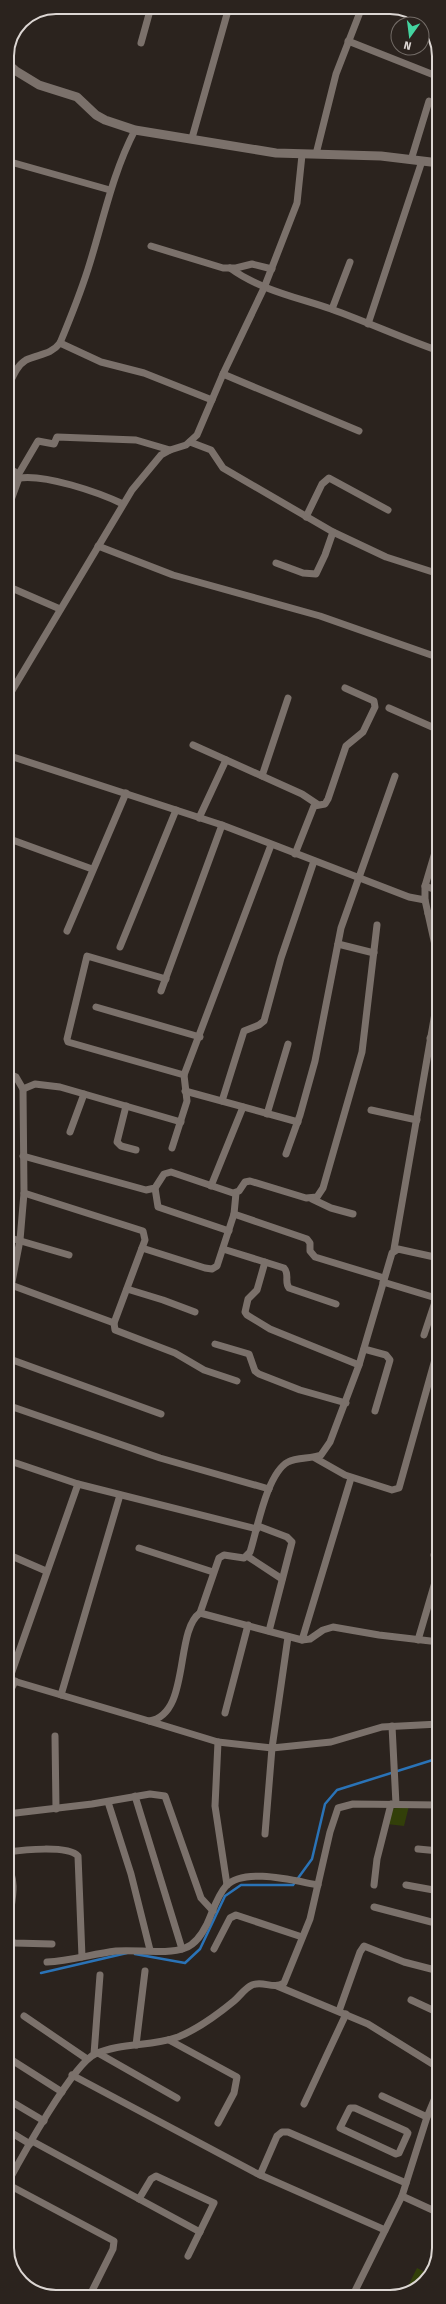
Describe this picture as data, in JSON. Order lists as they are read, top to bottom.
{
  "north": "bottom"
}
